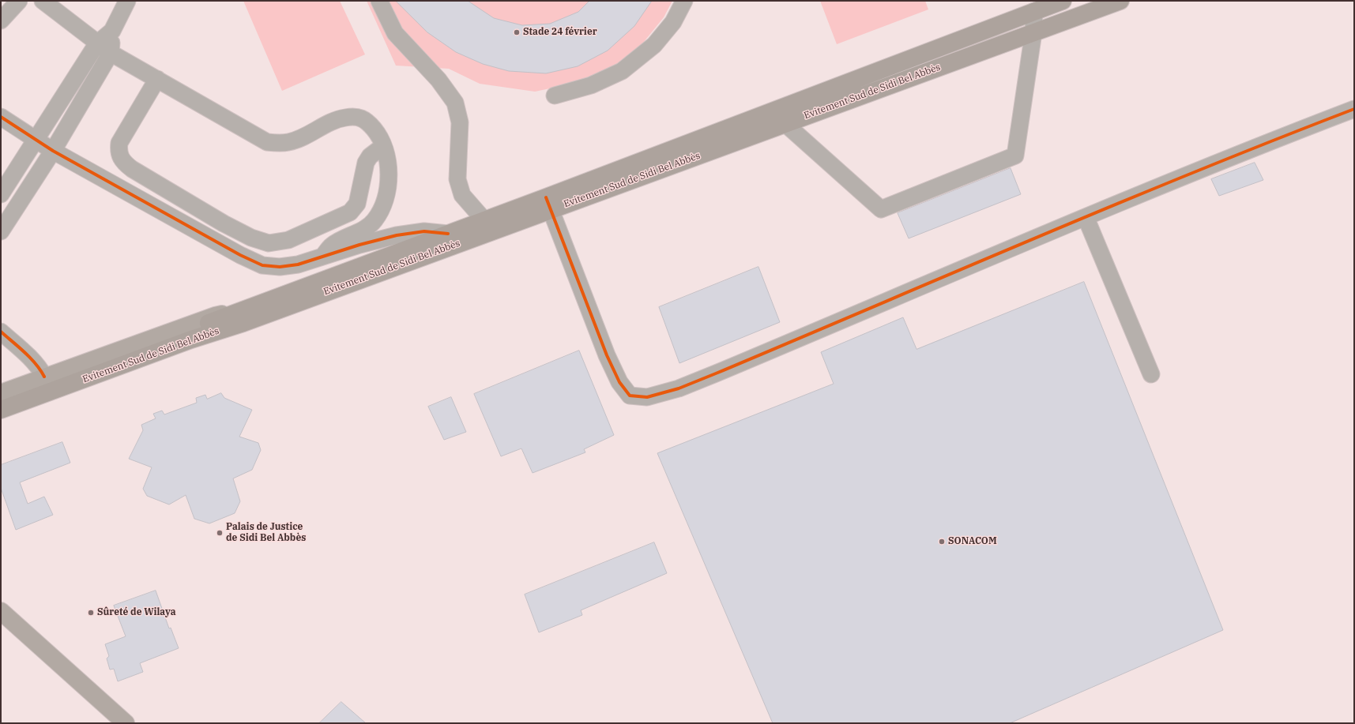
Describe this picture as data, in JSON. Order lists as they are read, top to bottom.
{
  "streets": {
    "highway": ["Evitement Sud de Sidi Bel Abbès"]
  },
  "places": [
    "Stade 24 février",
    "Palais de Justice de Sidi Bel Abbès",
    "SONACOM",
    "Sûreté de Wilaya"
  ]
}
